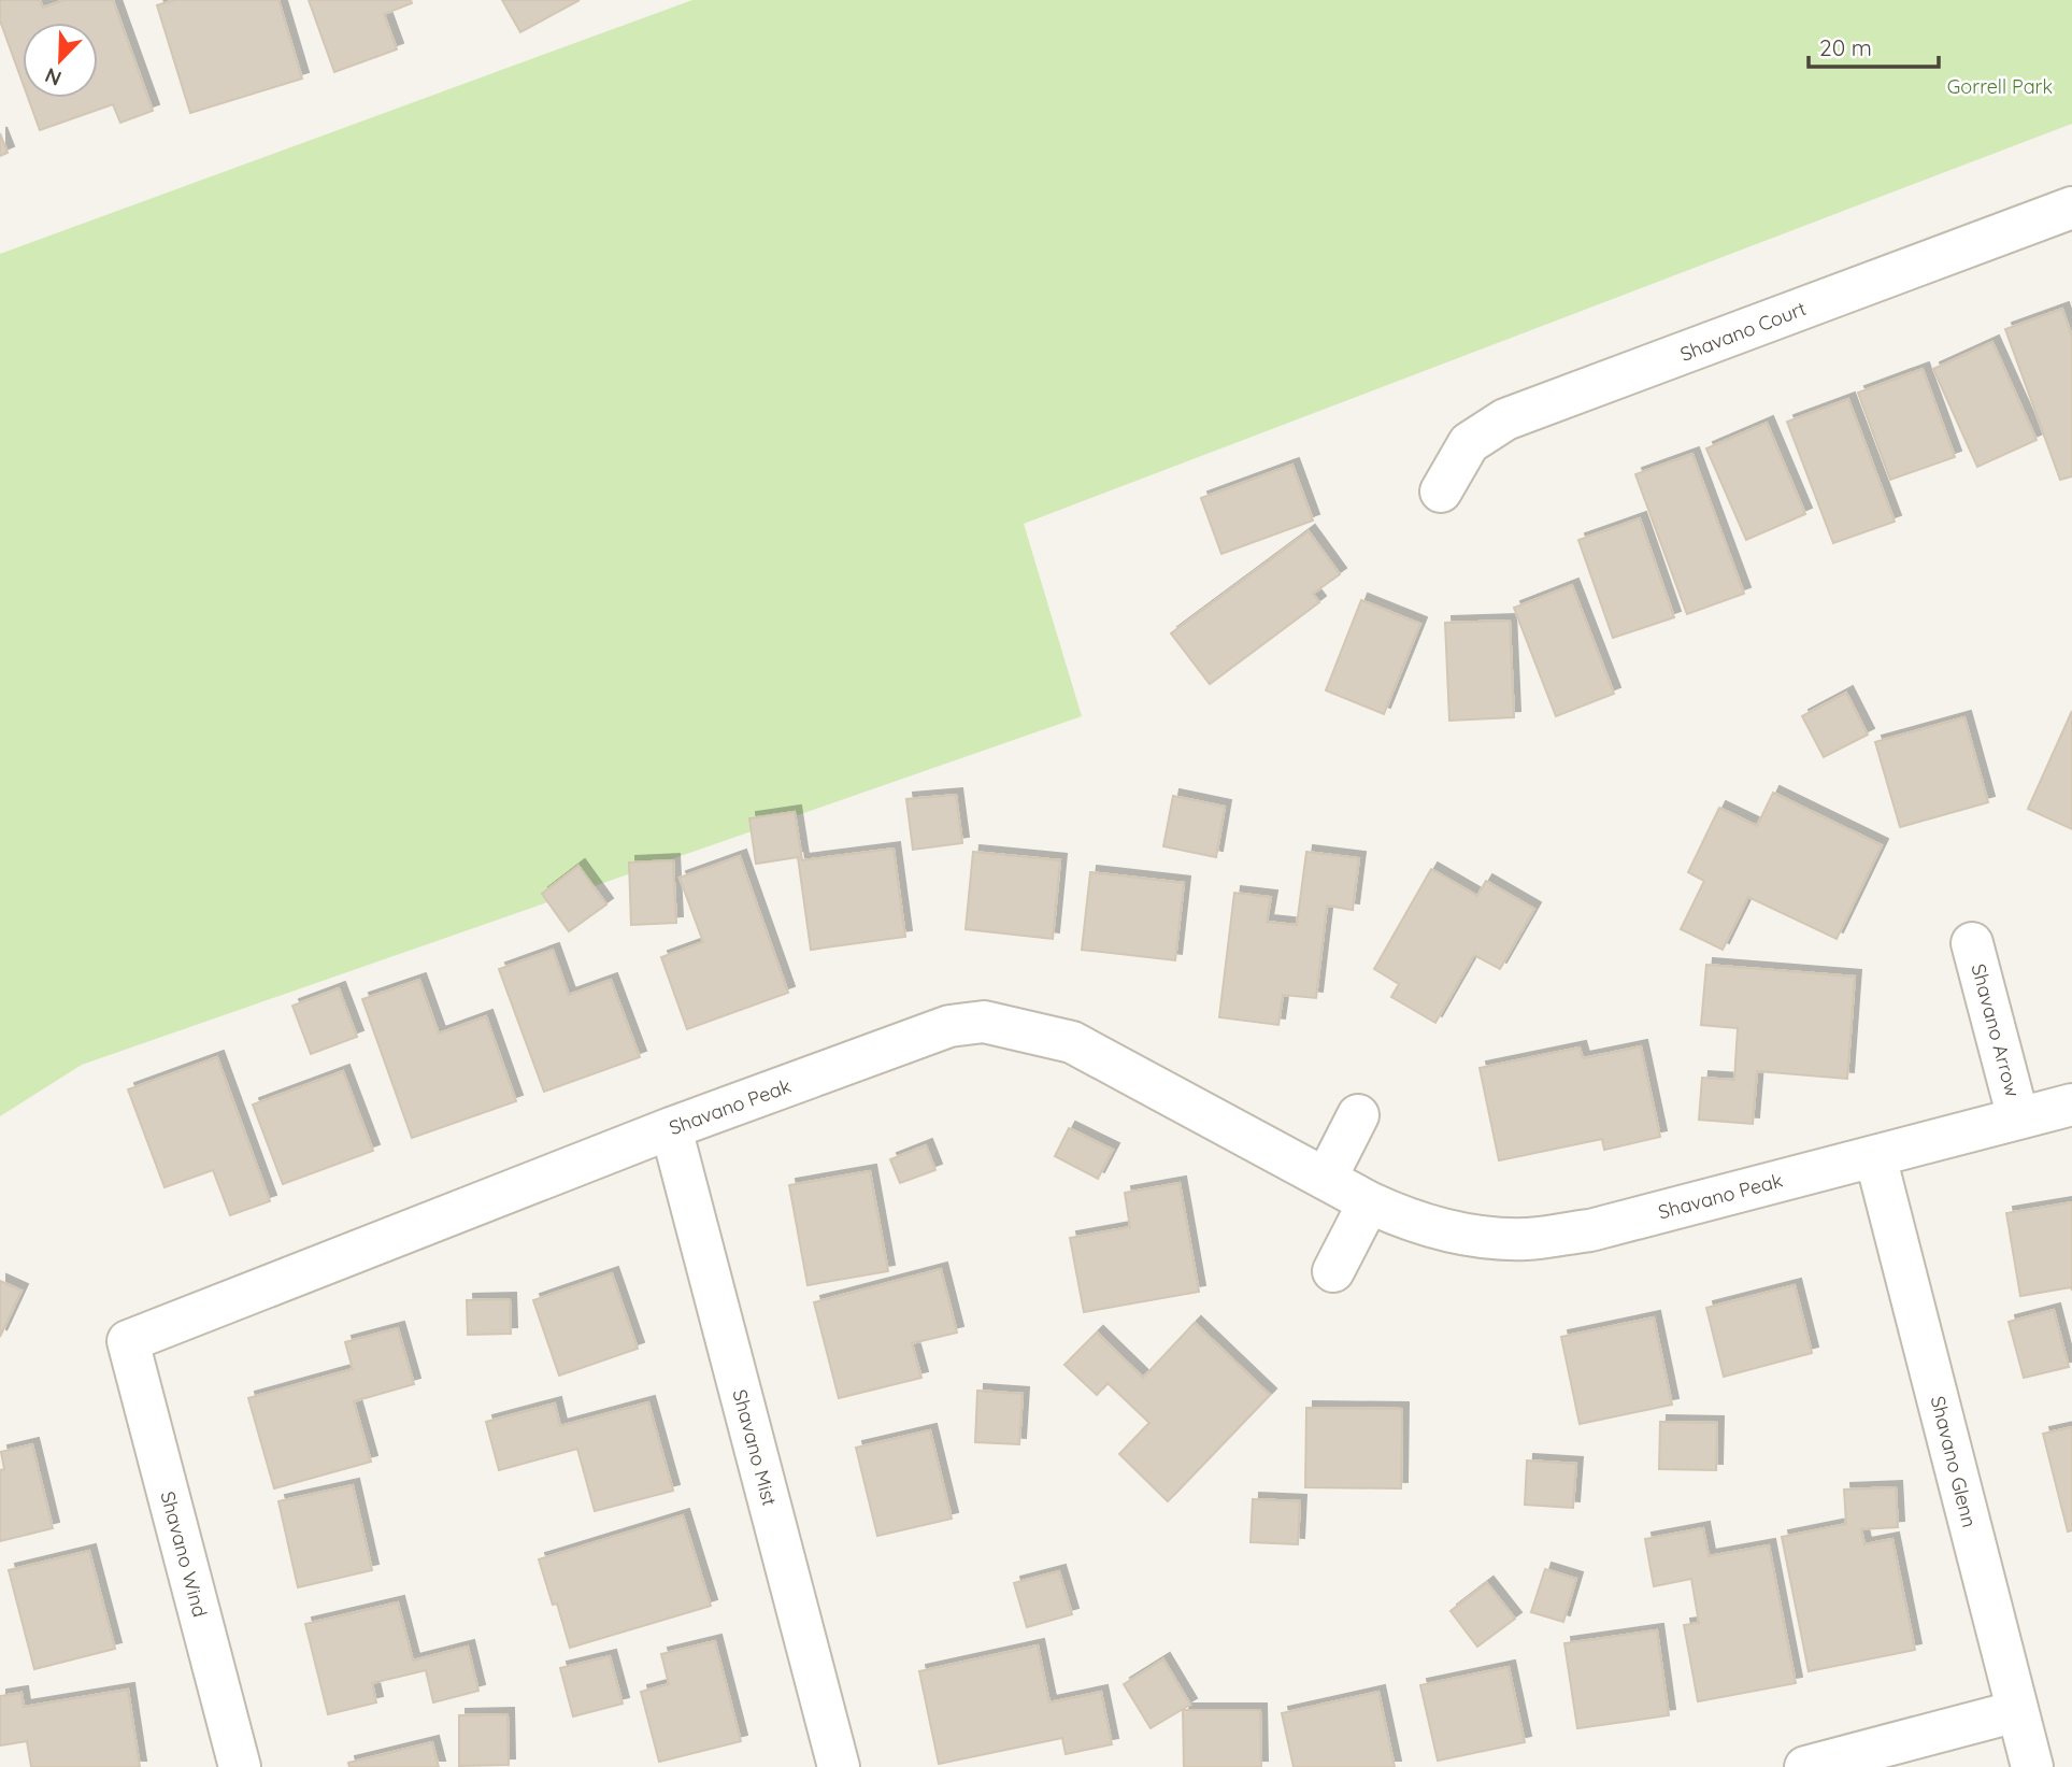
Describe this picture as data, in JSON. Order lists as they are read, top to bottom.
{
  "streets": {
    "street": [
      "Shavano Court",
      "Shavano Arrow",
      "Shavano Peak",
      "Shavano Mist",
      "Shavano Glenn",
      "Shavano Wind"
    ]
  },
  "crossings": [
    ["Shavano Arrow", "Shavano Peak"],
    ["Shavano Peak", "Shavano Mist"],
    ["Shavano Peak", "Shavano Glenn"],
    ["Shavano Peak", "Shavano Wind"]
  ],
  "parks": ["Gorrell Park"],
  "scale_bar": "20 m",
  "north": "bottom left"
}
